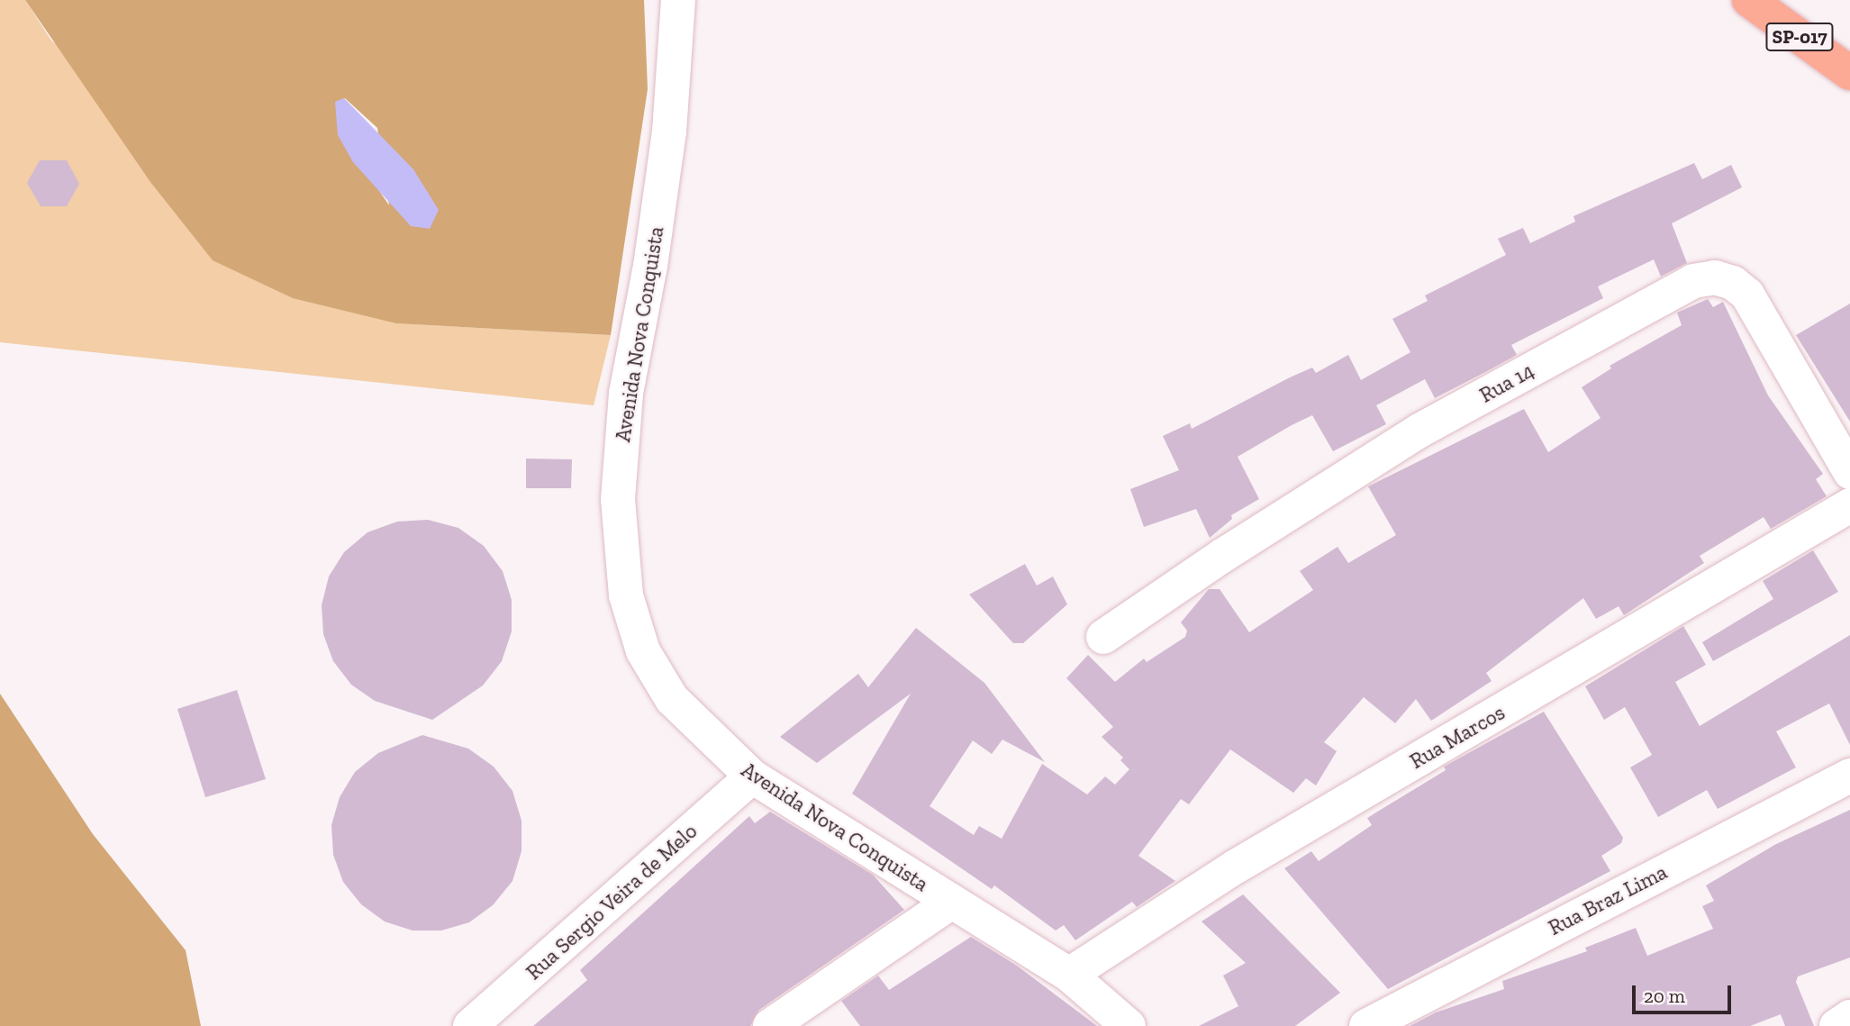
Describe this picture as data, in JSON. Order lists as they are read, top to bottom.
{
  "streets": {
    "highway": ["SP-017"],
    "street": [
      "Avenida Nova Conquista",
      "Rua 14",
      "Rua Marcos",
      "Rua Braz Lima",
      "Rua Sergio Veira de Melo"
    ]
  },
  "crossings": [
    ["Avenida Nova Conquista", "Rua Marcos"],
    ["Avenida Nova Conquista", "Rua Sergio Veira de Melo"]
  ],
  "scale_bar": "20 m"
}
